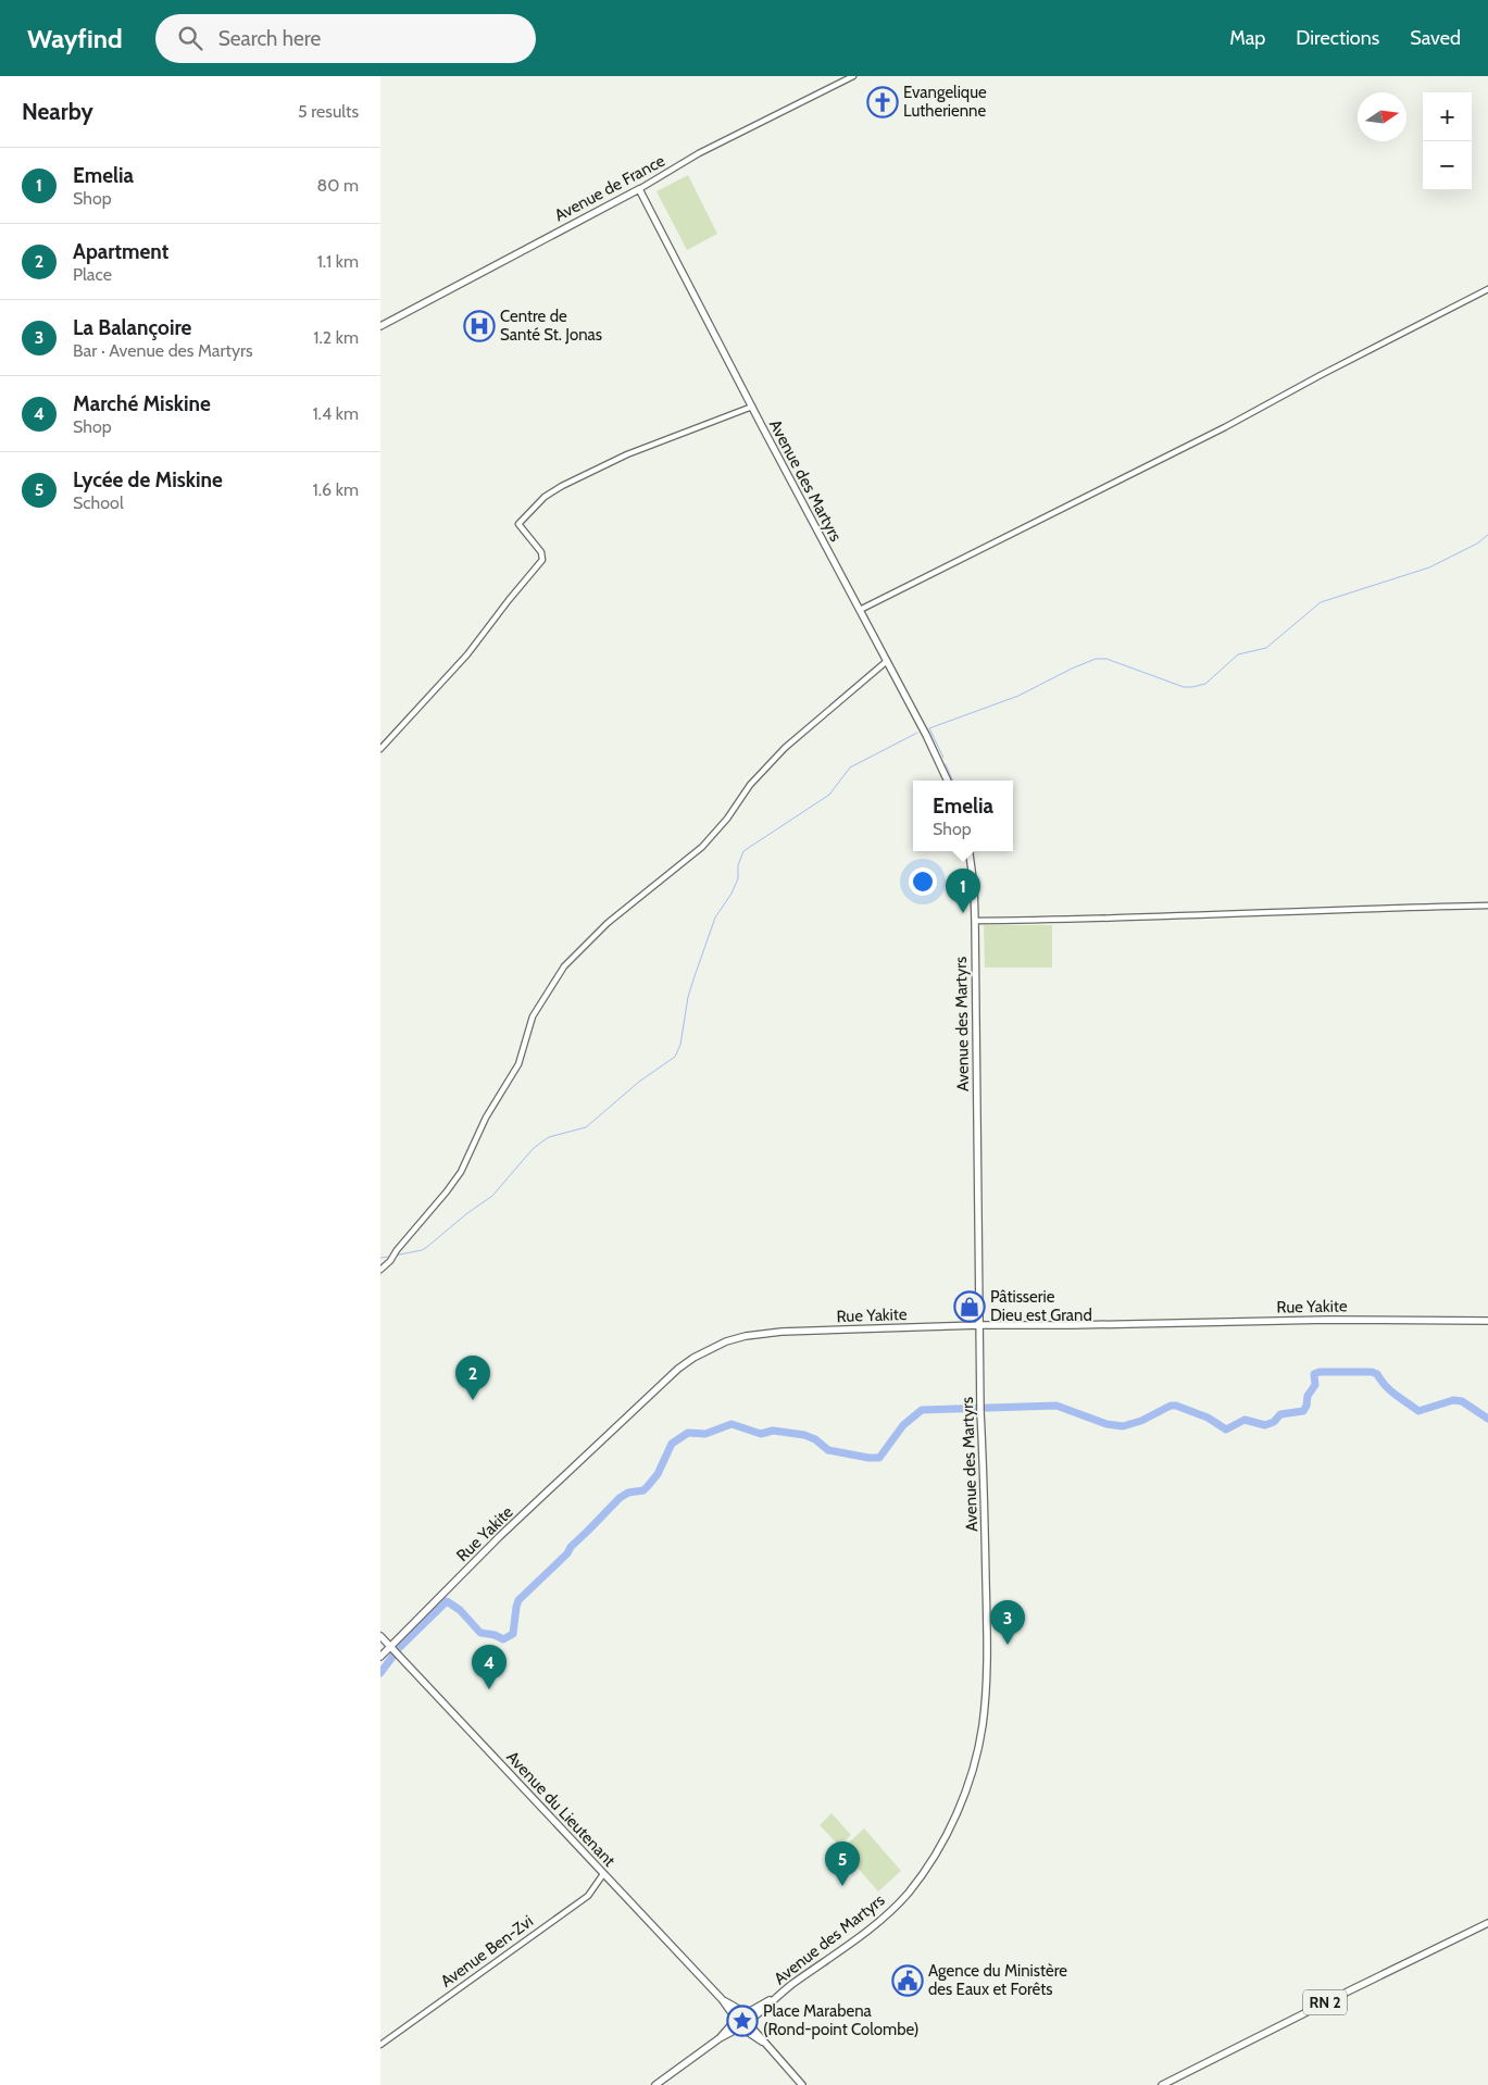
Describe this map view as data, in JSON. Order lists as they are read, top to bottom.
{
  "streets": {
    "main road": [
      "Avenue de France",
      "Avenue des Martyrs",
      "Rue Yakite",
      "Avenue du Lieutenant",
      "RN 2"
    ],
    "street": ["Avenue Ben-Zvi"]
  },
  "crossings": [
    ["Avenue de France", "Avenue des Martyrs"],
    ["Avenue des Martyrs", "Rue Yakite"],
    ["Avenue des Martyrs", "Avenue du Lieutenant"],
    ["Rue Yakite", "Avenue du Lieutenant"],
    ["Avenue du Lieutenant", "Avenue Ben-Zvi"]
  ],
  "places": {
    "church": ["Evangelique Lutherienne"],
    "hospital": ["Centre de Santé St. Jonas"],
    "shop": ["Pâtisserie Dieu est Grand"],
    "public building": ["Agence du Ministère des Eaux et Forêts"],
    "place": ["Place Marabena (Rond-point Colombe)"]
  },
  "north": "right",
  "page": {
    "header": "Wayfind",
    "search": "Search here",
    "nav": ["Map", "Directions", "Saved"],
    "heading": ["Nearby", "5 results"],
    "map_buttons": ["+", "−"],
    "list": [
      {
        "mark": "1",
        "name": "Emelia",
        "note": "Shop",
        "value": "80 m"
      },
      {
        "mark": "2",
        "name": "Apartment",
        "note": "Place",
        "value": "1.1 km"
      },
      {
        "mark": "3",
        "name": "La Balançoire",
        "note": "Bar · Avenue des Martyrs",
        "value": "1.2 km"
      },
      {
        "mark": "4",
        "name": "Marché Miskine",
        "note": "Shop",
        "value": "1.4 km"
      },
      {
        "mark": "5",
        "name": "Lycée de Miskine",
        "note": "School",
        "value": "1.6 km"
      }
    ],
    "popup": ["Emelia", "Shop"],
    "pins": [
      "1",
      "2",
      "3",
      "4",
      "5"
    ]
  }
}
